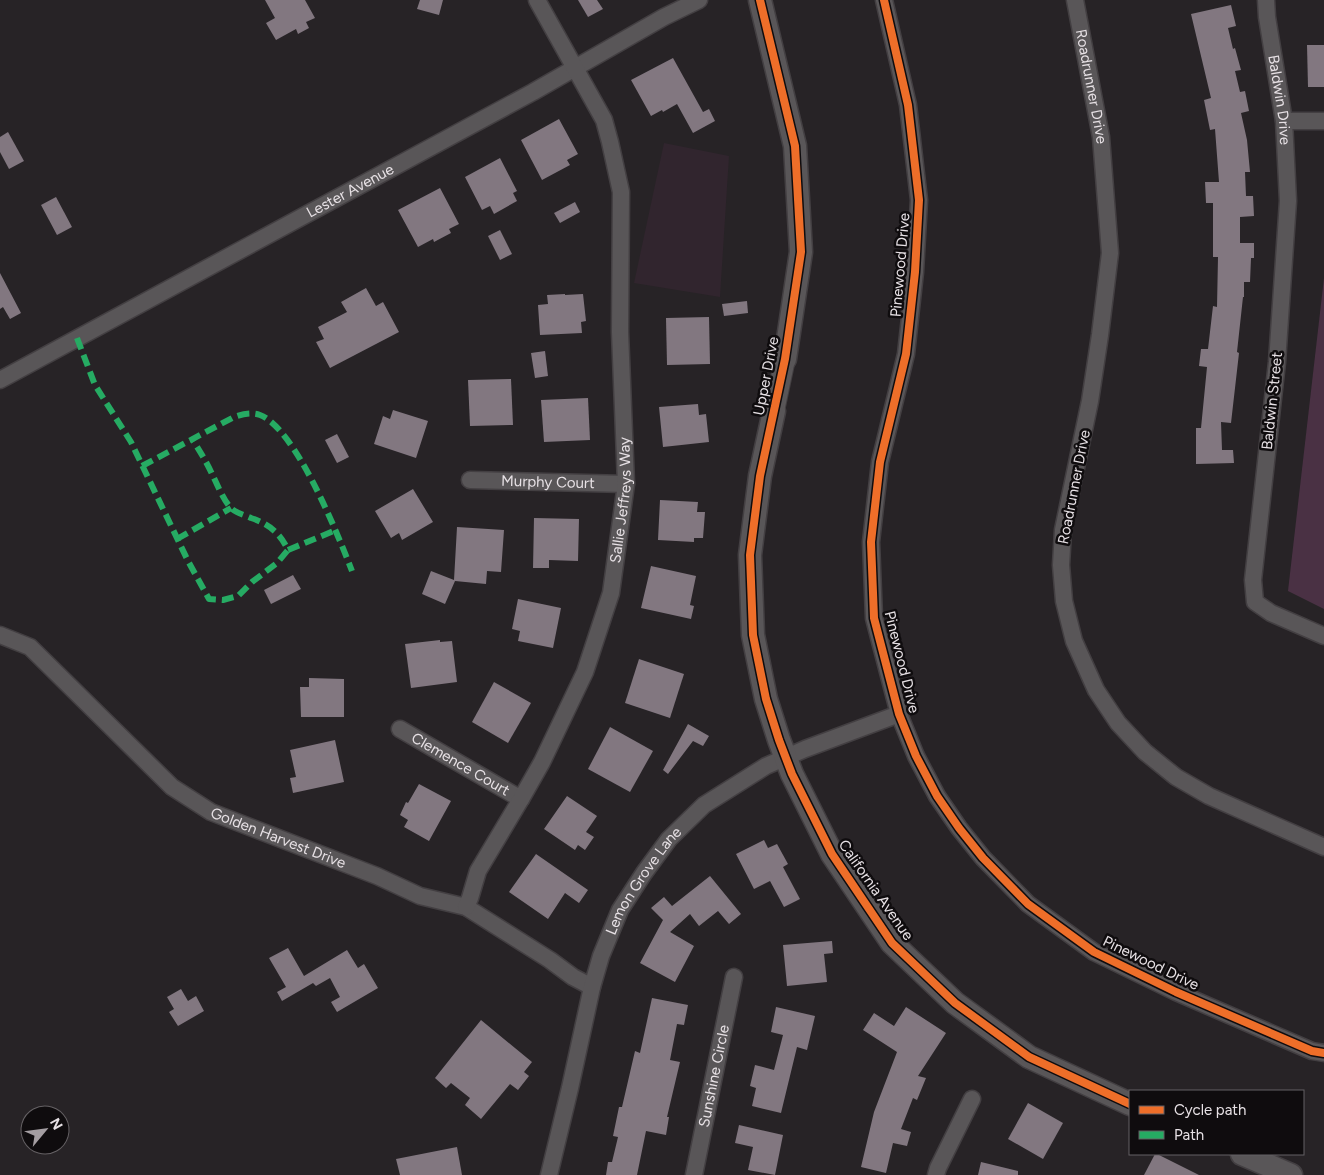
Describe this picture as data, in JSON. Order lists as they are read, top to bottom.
{
  "streets": {
    "main road": ["Upper Drive", "California Avenue"],
    "street": [
      "Roadrunner Drive",
      "Baldwin Drive",
      "Lester Avenue",
      "Pinewood Drive",
      "Baldwin Street",
      "Murphy Court",
      "Sallie Jeffreys Way",
      "Clemence Court",
      "Golden Harvest Drive",
      "Lemon Grove Lane",
      "Sunshine Circle"
    ]
  },
  "crossings": [
    ["Baldwin Drive", "Baldwin Street"],
    ["Lester Avenue", "Sallie Jeffreys Way"],
    ["Pinewood Drive", "Lemon Grove Lane"],
    ["Upper Drive", "Lemon Grove Lane"],
    ["Upper Drive", "California Avenue"],
    ["Murphy Court", "Sallie Jeffreys Way"],
    ["Sallie Jeffreys Way", "Clemence Court"],
    ["Sallie Jeffreys Way", "Golden Harvest Drive"],
    ["Golden Harvest Drive", "Lemon Grove Lane"],
    ["Lemon Grove Lane", "California Avenue"]
  ],
  "legend": ["Cycle path", "Path"],
  "north": "top right"
}
